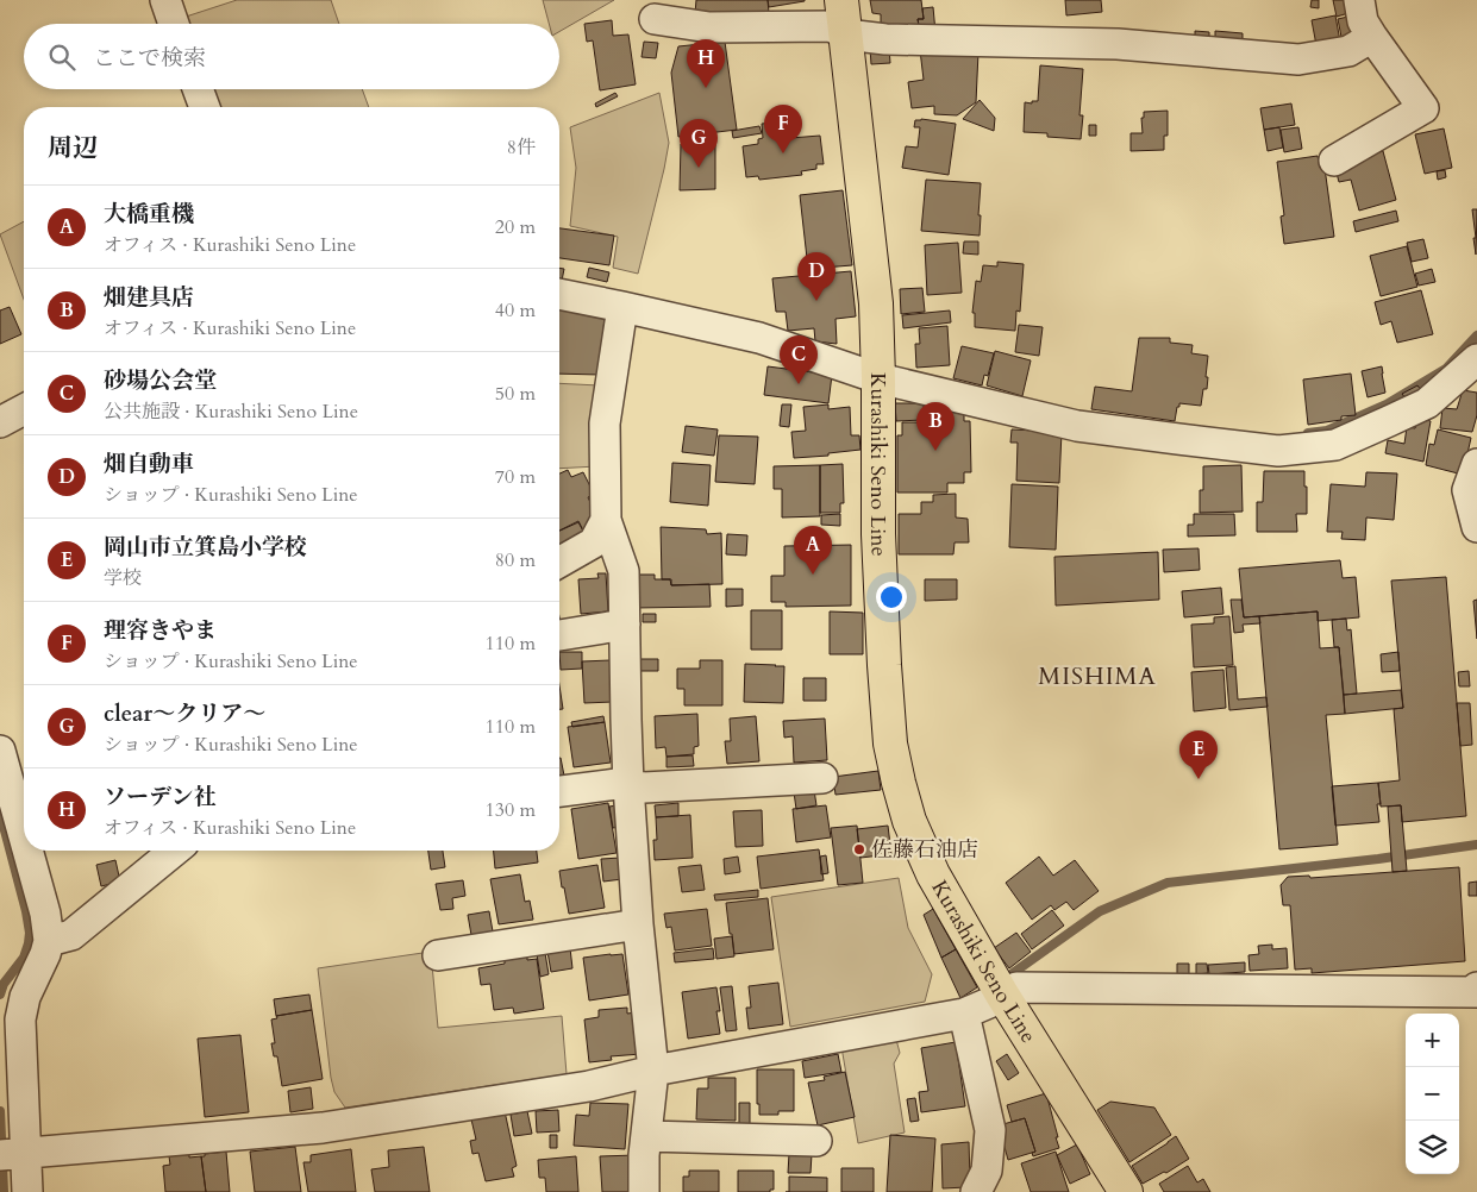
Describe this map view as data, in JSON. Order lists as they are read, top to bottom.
{
  "streets": {
    "main road": ["Kurashiki Seno Line"]
  },
  "districts": ["MISHIMA"],
  "places": ["佐藤石油店"],
  "page": {
    "search": "ここで検索",
    "pins": [
      "H",
      "F",
      "G",
      "D",
      "C",
      "B",
      "A",
      "E"
    ],
    "heading": ["周辺", "8件"],
    "list": [
      {
        "mark": "A",
        "name": "大橋重機",
        "note": "オフィス · Kurashiki Seno Line",
        "value": "20 m"
      },
      {
        "mark": "B",
        "name": "畑建具店",
        "note": "オフィス · Kurashiki Seno Line",
        "value": "40 m"
      },
      {
        "mark": "C",
        "name": "砂場公会堂",
        "note": "公共施設 · Kurashiki Seno Line",
        "value": "50 m"
      },
      {
        "mark": "D",
        "name": "畑自動車",
        "note": "ショップ · Kurashiki Seno Line",
        "value": "70 m"
      },
      {
        "mark": "E",
        "name": "岡山市立箕島小学校",
        "note": "学校",
        "value": "80 m"
      },
      {
        "mark": "F",
        "name": "理容きやま",
        "note": "ショップ · Kurashiki Seno Line",
        "value": "110 m"
      },
      {
        "mark": "G",
        "name": "clear～クリア～",
        "note": "ショップ · Kurashiki Seno Line",
        "value": "110 m"
      },
      {
        "mark": "H",
        "name": "ソーデン社",
        "note": "オフィス · Kurashiki Seno Line",
        "value": "130 m"
      }
    ],
    "map_buttons": ["+", "−"]
  }
}
